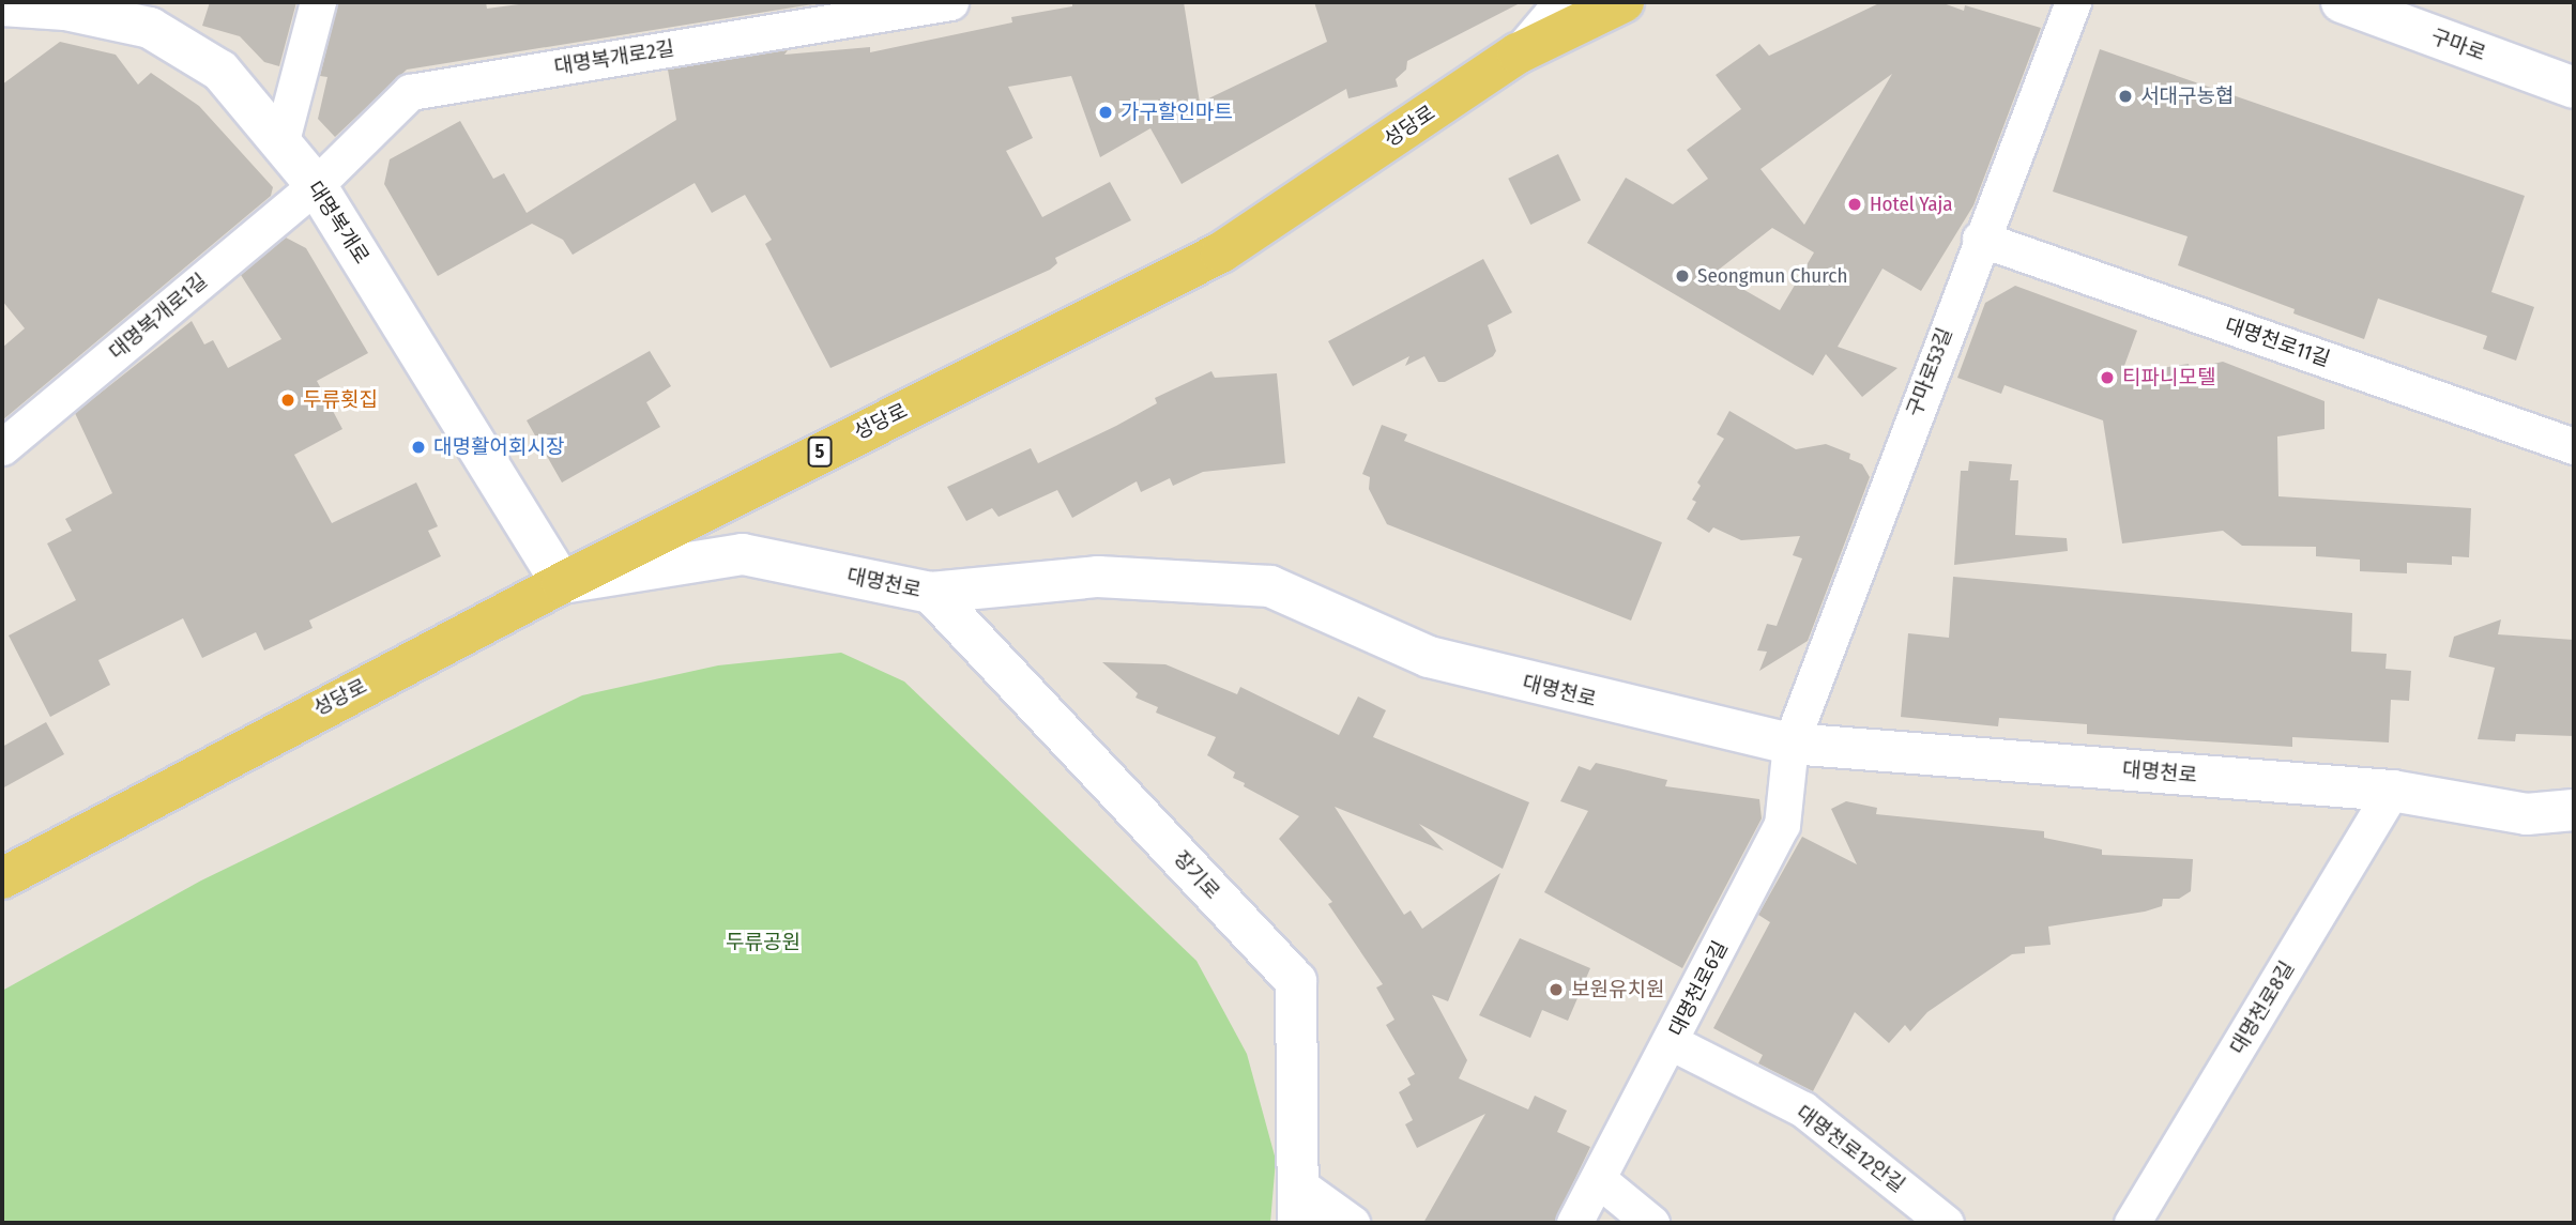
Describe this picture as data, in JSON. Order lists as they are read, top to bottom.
{
  "streets": {
    "main road": ["성당로", "5"],
    "street": [
      "구마로",
      "대명복개로2길",
      "대명복개로",
      "대명복개로1길",
      "대명천로11길",
      "구마로53길",
      "대명천로",
      "장기로",
      "대명천로6길",
      "대명천로8길",
      "대명천로12안길"
    ]
  },
  "crossings": [
    ["대명복개로2길", "대명복개로"],
    ["대명복개로2길", "대명복개로1길"],
    ["성당로", "대명복개로"],
    ["성당로", "대명천로"],
    ["대명복개로", "대명복개로1길"],
    ["대명복개로", "대명천로"],
    ["대명천로11길", "구마로53길"],
    ["구마로53길", "대명천로"],
    ["구마로53길", "대명천로6길"],
    ["대명천로", "장기로"],
    ["대명천로", "대명천로6길"],
    ["대명천로", "대명천로8길"],
    ["대명천로6길", "대명천로12안길"]
  ],
  "parks": ["두류공원"],
  "places": [
    "서대구농협",
    "가구할인마트",
    "Hotel Yaja",
    "Seongmun Church",
    "티파니모텔",
    "두류횟집",
    "대명활어회시장",
    "보원유치원"
  ]
}
